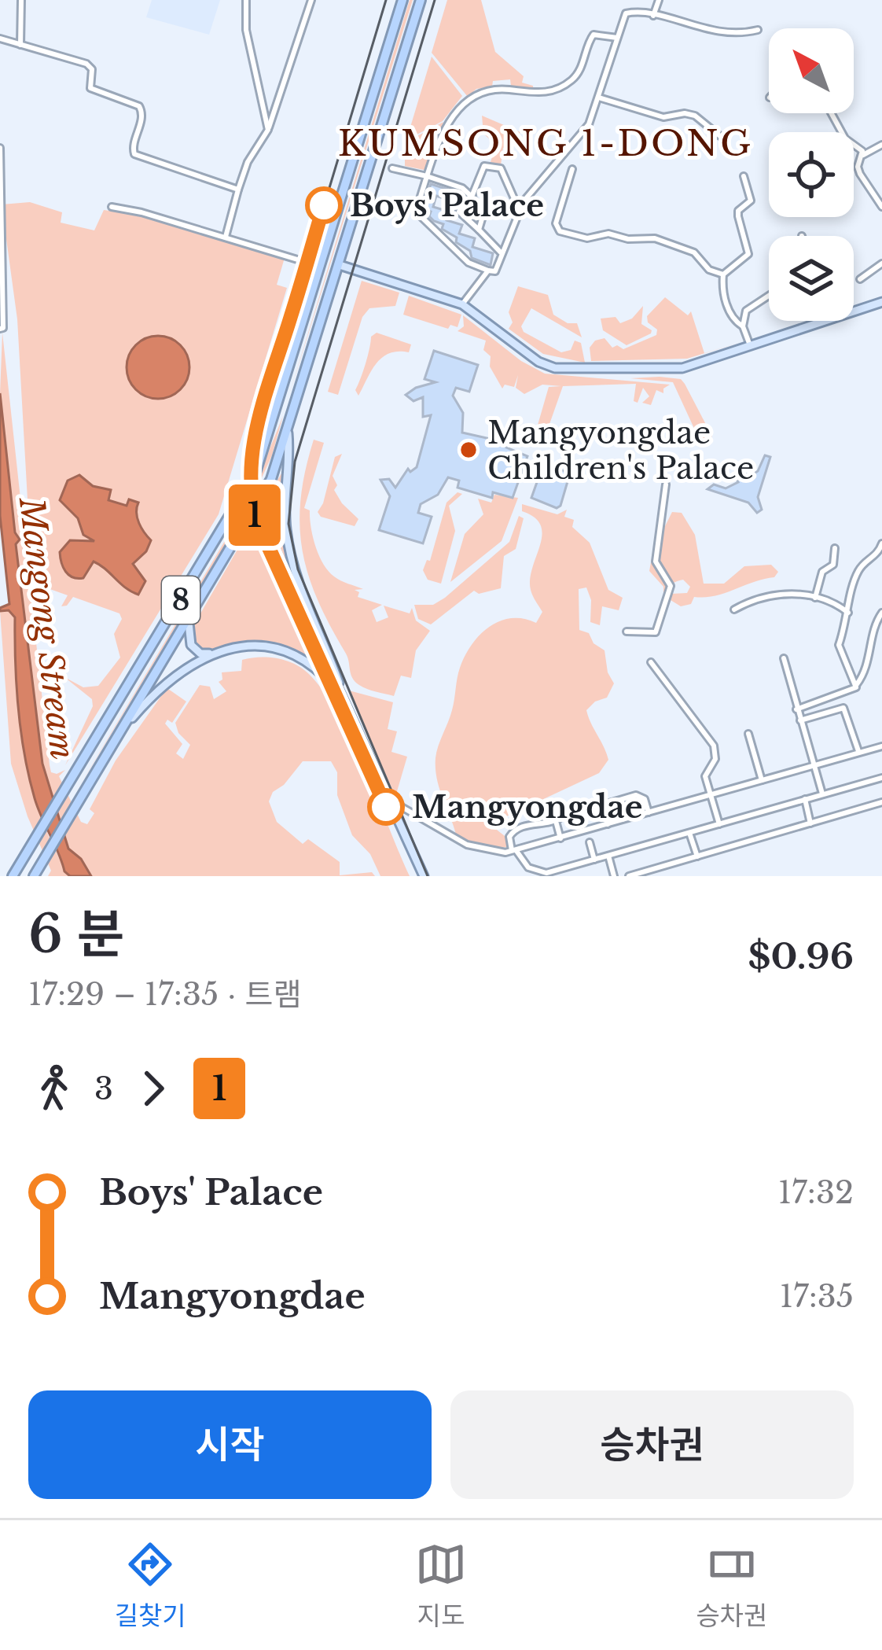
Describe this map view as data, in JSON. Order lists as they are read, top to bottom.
{
  "streets": {
    "highway": ["8"]
  },
  "districts": ["KUMSONG 1-DONG"],
  "water": ["Mangong Stream"],
  "places": ["Boys' Palace", "Mangyongdae Children's Palace", "Mangyongdae"],
  "lines": ["tram line 1"],
  "north": "top left",
  "page": {
    "on_map": "1",
    "heading": ["6 분", "17:29 – 17:35 · 트램", "$0.96"],
    "legs": ["3", "1"],
    "list": [
      {
        "name": "Boys' Palace",
        "value": "17:32"
      },
      {
        "name": "Mangyongdae",
        "value": "17:35"
      }
    ],
    "buttons": ["시작", "승차권"],
    "tabs": ["길찾기", "지도", "승차권"]
  }
}
